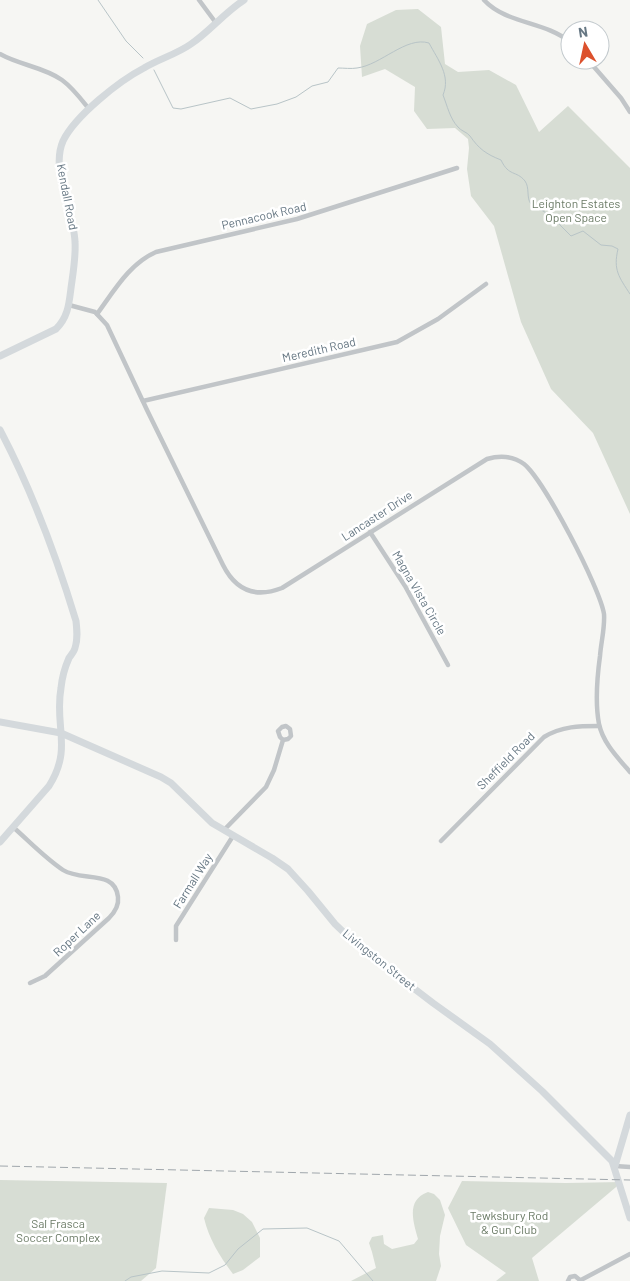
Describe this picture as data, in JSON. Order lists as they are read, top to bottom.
{
  "streets": {
    "street": [
      "Kendall Road",
      "Pennacook Road",
      "Meredith Road",
      "Lancaster Drive",
      "Magna Vista Circle",
      "Sheffield Road",
      "Farmall Way",
      "Roper Lane",
      "Livingston Street"
    ]
  },
  "crossings": [
    ["Pennacook Road", "Lancaster Drive"],
    ["Meredith Road", "Lancaster Drive"],
    ["Lancaster Drive", "Magna Vista Circle"],
    ["Lancaster Drive", "Sheffield Road"],
    ["Farmall Way", "Livingston Street"]
  ],
  "parks": ["Leighton Estates Open Space", "Tewksbury Rod & Gun Club", "Sal Frasca Soccer Complex"],
  "north": "top"
}
